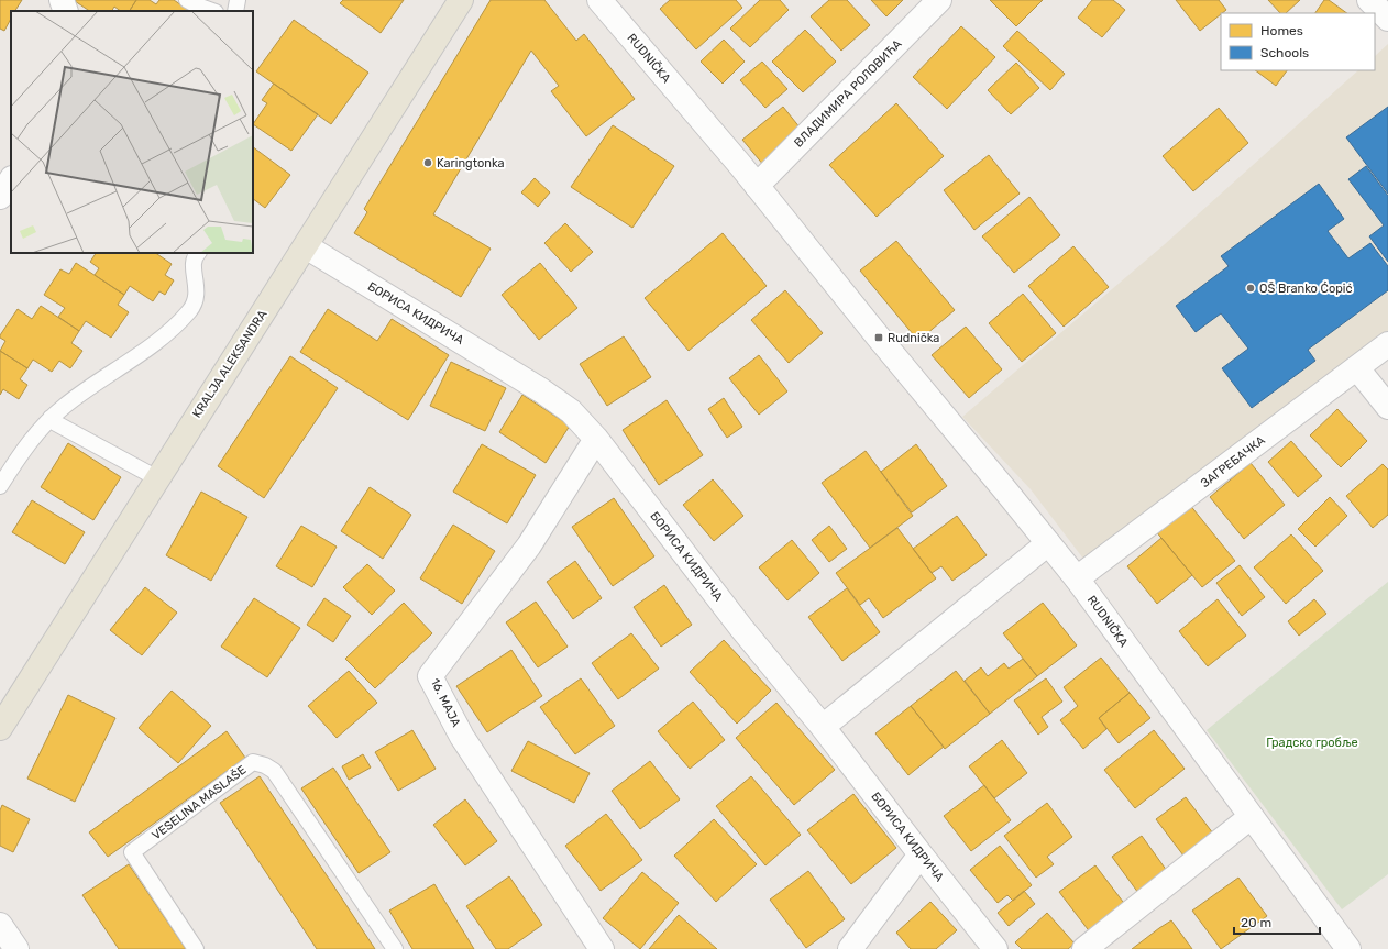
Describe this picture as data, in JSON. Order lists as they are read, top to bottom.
{
  "streets": {
    "main road": ["KRALJA ALEKSANDRA"],
    "street": [
      "RUDNIČKA",
      "ВЛАДИМИРА РОЛОВИЋА",
      "БОРИСА KИДРИЧА",
      "ЗАГРЕБАЧКА",
      "16. МАЈА"
    ],
    "lane": ["VESELINA MASLAŠE"]
  },
  "crossings": [
    ["RUDNIČKA", "ВЛАДИМИРА РОЛОВИЋА"],
    ["RUDNIČKA", "ЗАГРЕБАЧКА"],
    ["БОРИСА KИДРИЧА", "KRALJA ALEKSANDRA"],
    ["БОРИСА KИДРИЧА", "16. МАЈА"]
  ],
  "parks": ["Градско гробље"],
  "places": {
    "other": ["Karingtonka", "OŠ Branko Ćopić"],
    "transit": ["Rudnička"]
  },
  "legend": ["Homes", "Schools"],
  "scale_bar": "20 m"
}
